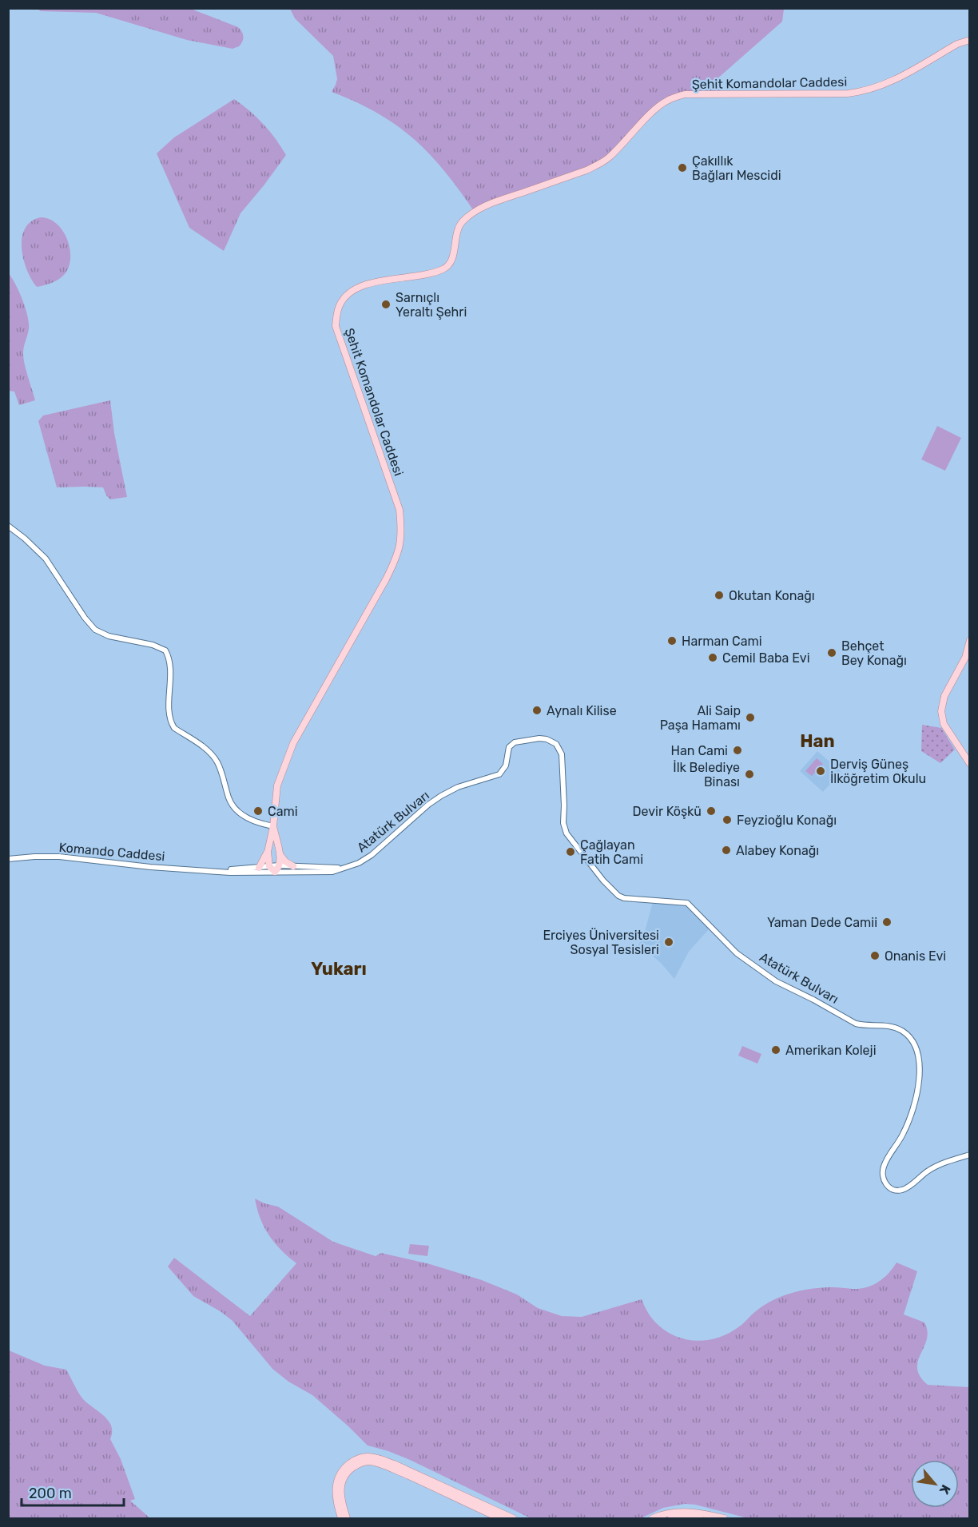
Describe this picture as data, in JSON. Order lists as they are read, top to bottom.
{
  "streets": {
    "main road": ["Şehit Komandolar Caddesi"],
    "street": ["Atatürk Bulvarı", "Komando Caddesi"]
  },
  "districts": ["Han", "Yukarı"],
  "places": [
    "Çakıllık Bağları Mescidi",
    "Sarnıçlı Yeraltı Şehri",
    "Okutan Konağı",
    "Harman Cami",
    "Behçet Bey Konağı",
    "Cemil Baba Evi",
    "Aynalı Kilise",
    "Ali Saip Paşa Hamamı",
    "Han Cami",
    "Derviş Güneş İlköğretim Okulu",
    "İlk Belediye Binası",
    "Cami",
    "Devir Köşkü",
    "Feyzioğlu Konağı",
    "Alabey Konağı",
    "Çağlayan Fatih Cami",
    "Yaman Dede Camii",
    "Erciyes Üniversitesi Sosyal Tesisleri",
    "Onanis Evi",
    "Amerikan Koleji"
  ],
  "scale_bar": "200 m",
  "north": "bottom right"
}
